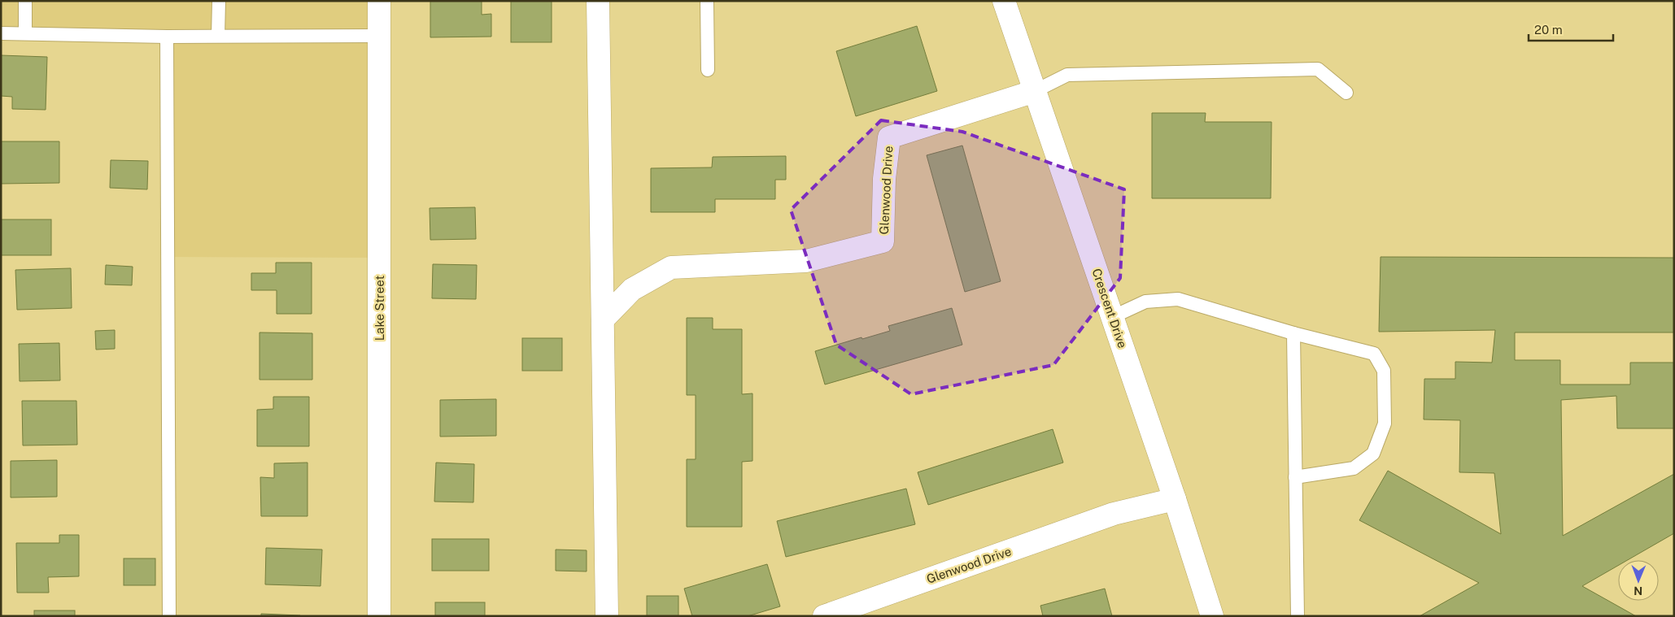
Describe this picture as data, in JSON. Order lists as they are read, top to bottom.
{
  "streets": {
    "street": ["Glenwood Drive", "Lake Street", "Crescent Drive"]
  },
  "crossings": [
    ["Glenwood Drive", "Crescent Drive"]
  ],
  "scale_bar": "20 m",
  "north": "bottom"
}
